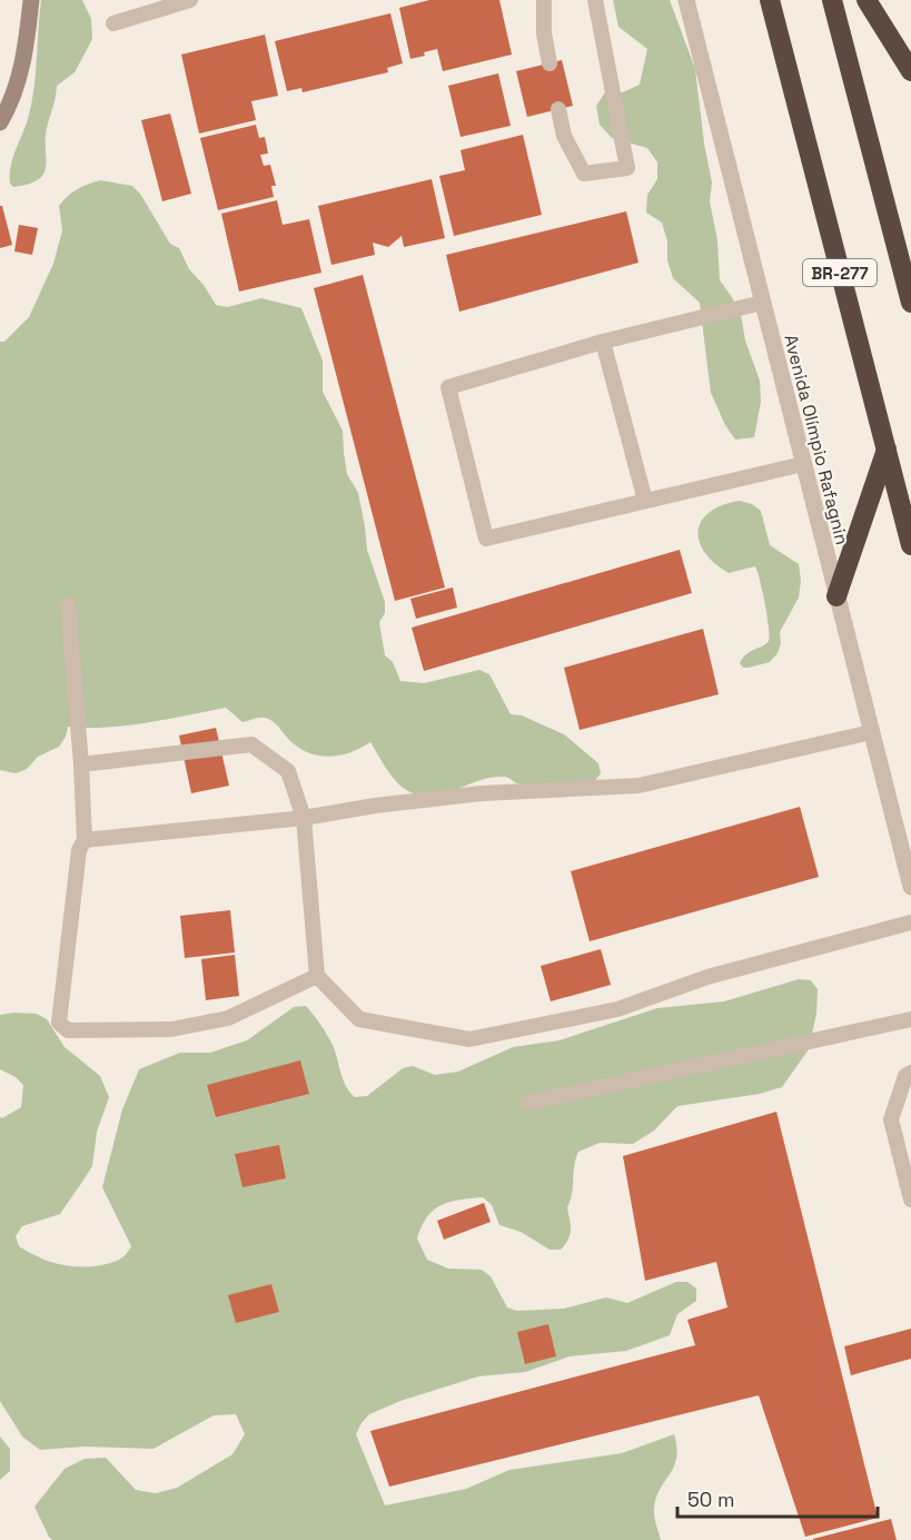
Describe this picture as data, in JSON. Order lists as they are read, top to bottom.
{
  "streets": {
    "highway": ["BR-277"],
    "street": ["Avenida Olímpio Rafagnin"]
  },
  "scale_bar": "50 m"
}
